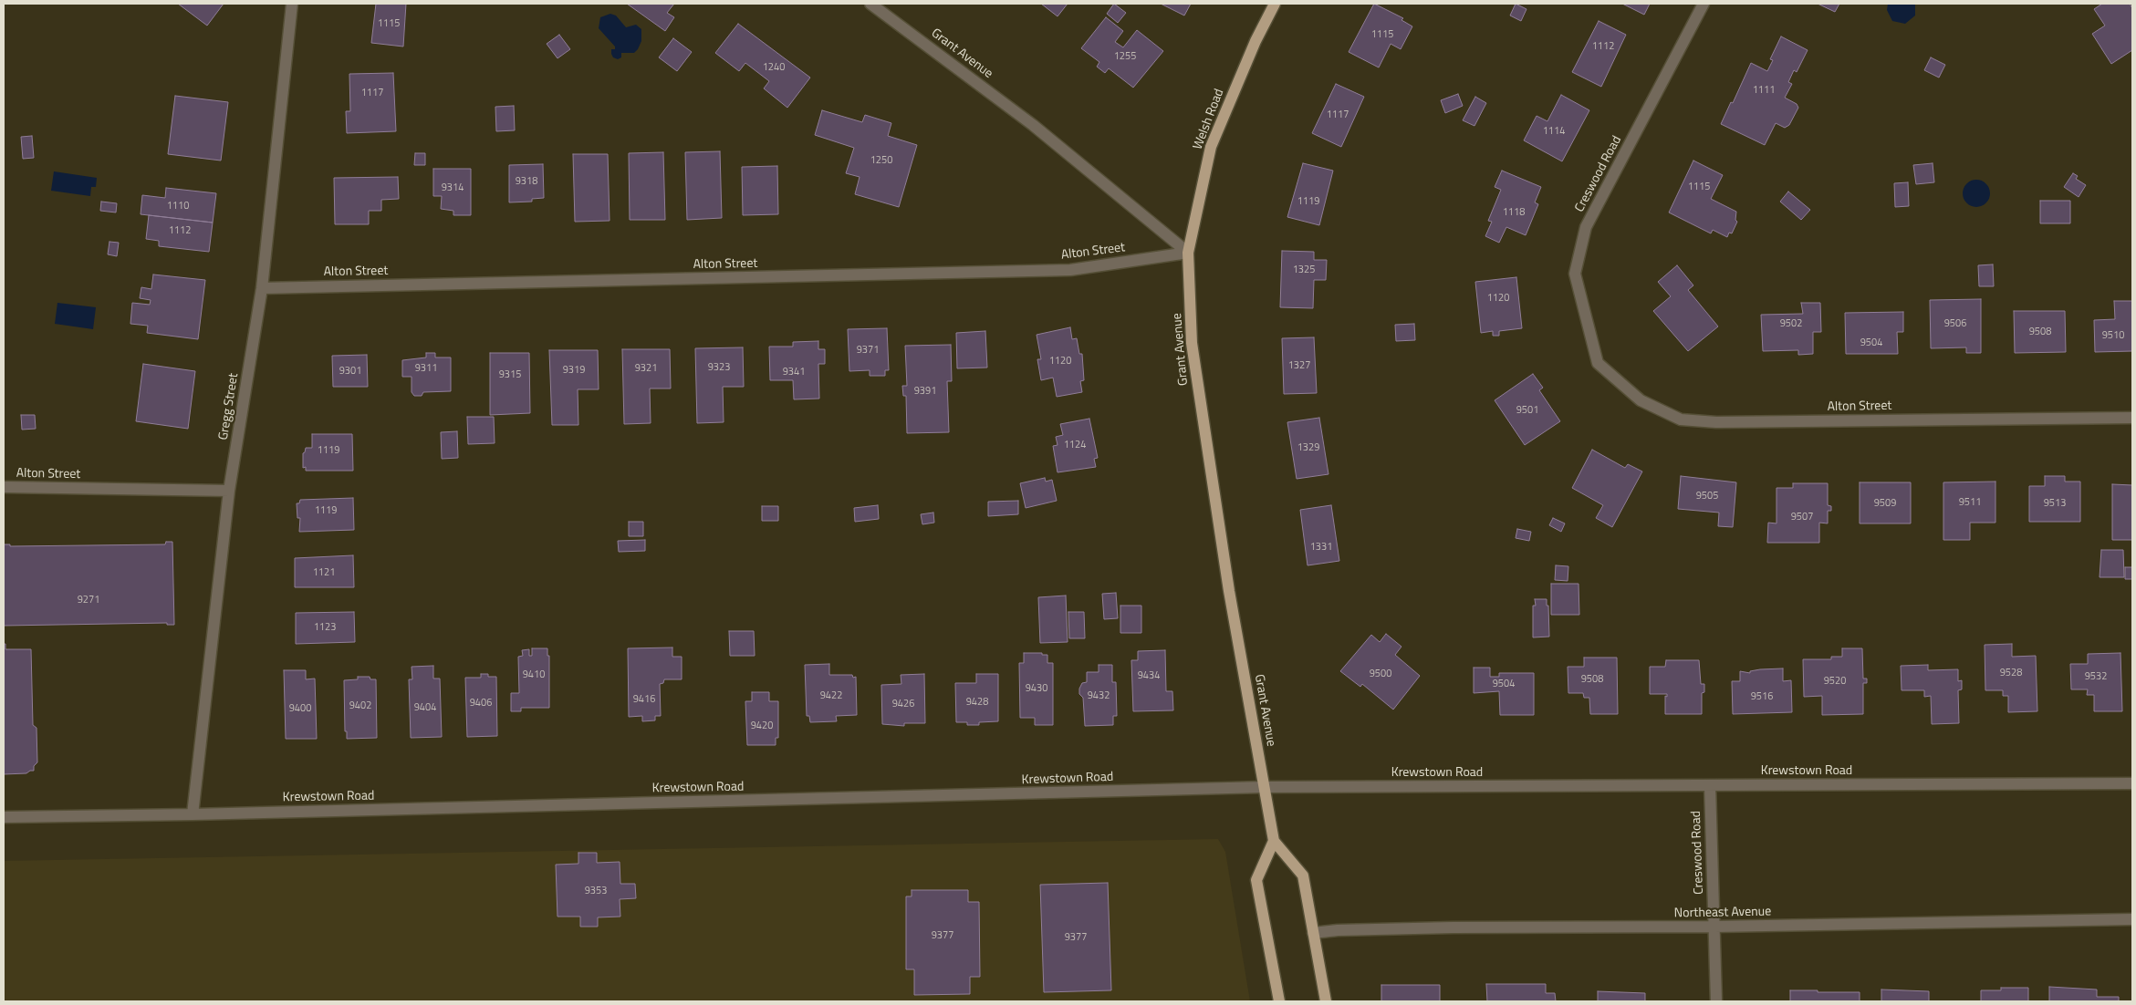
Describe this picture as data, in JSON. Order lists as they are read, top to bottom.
{
  "streets": {
    "main road": ["Grant Avenue", "Welsh Road"],
    "street": [
      "Creswood Road",
      "Alton Street",
      "Gregg Street",
      "Krewstown Road",
      "Northeast Avenue"
    ]
  },
  "crossings": [
    ["Grant Avenue", "Welsh Road"],
    ["Grant Avenue", "Alton Street"],
    ["Grant Avenue", "Krewstown Road"],
    ["Welsh Road", "Alton Street"],
    ["Creswood Road", "Alton Street"],
    ["Creswood Road", "Krewstown Road"],
    ["Creswood Road", "Northeast Avenue"],
    ["Alton Street", "Gregg Street"],
    ["Gregg Street", "Krewstown Road"]
  ],
  "house_numbers": [
    "1115",
    "1115",
    "1112",
    "1255",
    "1240",
    "1111",
    "1117",
    "1117",
    "1114",
    "1250",
    "9318",
    "1115",
    "9314",
    "1119",
    "1110",
    "1118",
    "1112",
    "1325",
    "1120",
    "9502",
    "9506",
    "9508",
    "9510",
    "9504",
    "9371",
    "1120",
    "1327",
    "9323",
    "9311",
    "9321",
    "9319",
    "9301",
    "9341",
    "9315",
    "9391",
    "9501",
    "1124",
    "1329",
    "1119",
    "9505",
    "9511",
    "9509",
    "9513",
    "1119",
    "9507",
    "1331",
    "1121",
    "9271",
    "1123",
    "9528",
    "9500",
    "9410",
    "9434",
    "9532",
    "9508",
    "9520",
    "9504",
    "9430",
    "9422",
    "9432",
    "9516",
    "9416",
    "9428",
    "9406",
    "9426",
    "9402",
    "9404",
    "9400",
    "9420",
    "9353",
    "9377",
    "9377"
  ]
}
